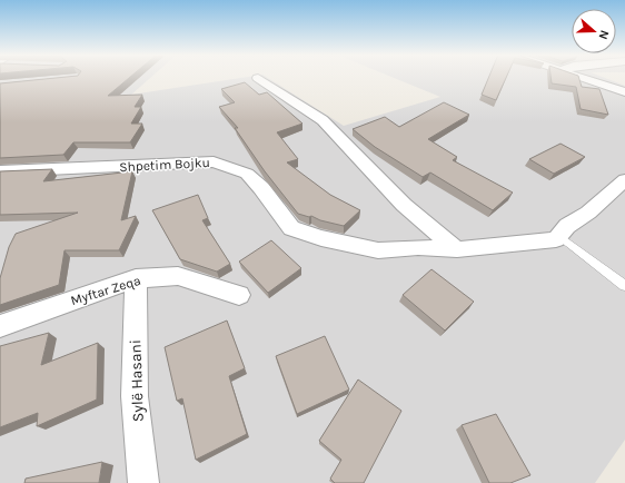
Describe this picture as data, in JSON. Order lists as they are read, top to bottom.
{
  "streets": {
    "street": ["Shpetim Bojku", "Myftar Zeqa", "Sylë Hasani"]
  },
  "crossings": [
    ["Myftar Zeqa", "Sylë Hasani"]
  ],
  "north": "right"
}
